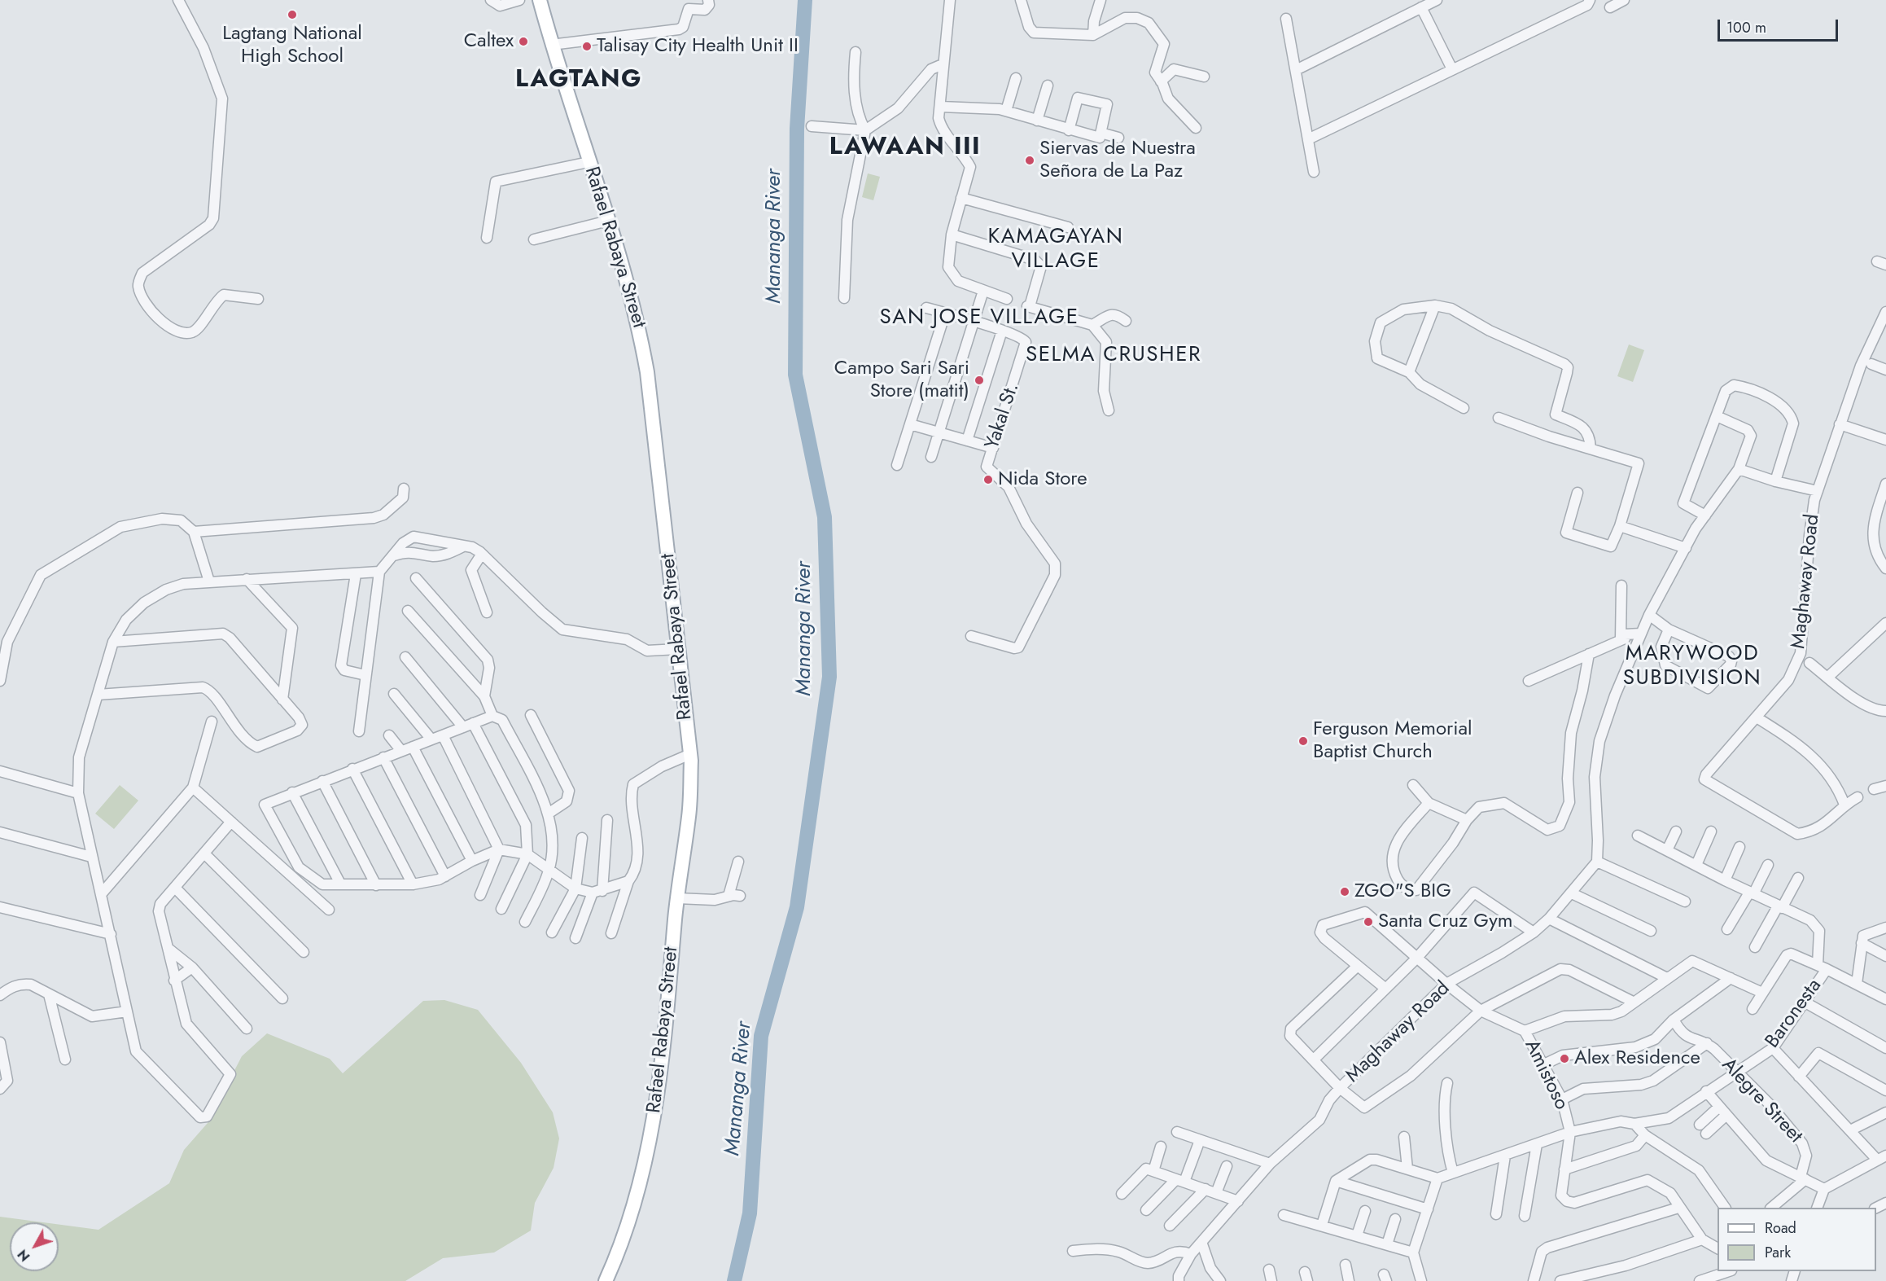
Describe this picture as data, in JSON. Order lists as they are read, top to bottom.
{
  "streets": {
    "main road": ["Rafael Rabaya Street"],
    "street": [
      "Yakal St.",
      "Maghaway Road",
      "Baronesta",
      "Amistoso",
      "Alegre Street"
    ]
  },
  "crossings": [
    ["Maghaway Road", "Amistoso"],
    ["Baronesta", "Amistoso"],
    ["Baronesta", "Alegre Street"]
  ],
  "districts": [
    "LAGTANG",
    "LAWAAN III",
    "KAMAGAYAN VILLAGE",
    "SAN JOSE VILLAGE",
    "SELMA CRUSHER",
    "MARYWOOD SUBDIVISION"
  ],
  "water": ["Mananga River"],
  "places": [
    "Lagtang National High School",
    "Caltex",
    "Talisay City Health Unit II",
    "Siervas de Nuestra Señora de La Paz",
    "Campo Sari Sari Store (matit)",
    "Nida Store",
    "Ferguson Memorial Baptist Church",
    "ZGO\"S BIG",
    "Santa Cruz Gym",
    "Alex Residence"
  ],
  "legend": ["Road", "Park"],
  "scale_bar": "100 m",
  "north": "bottom left"
}
